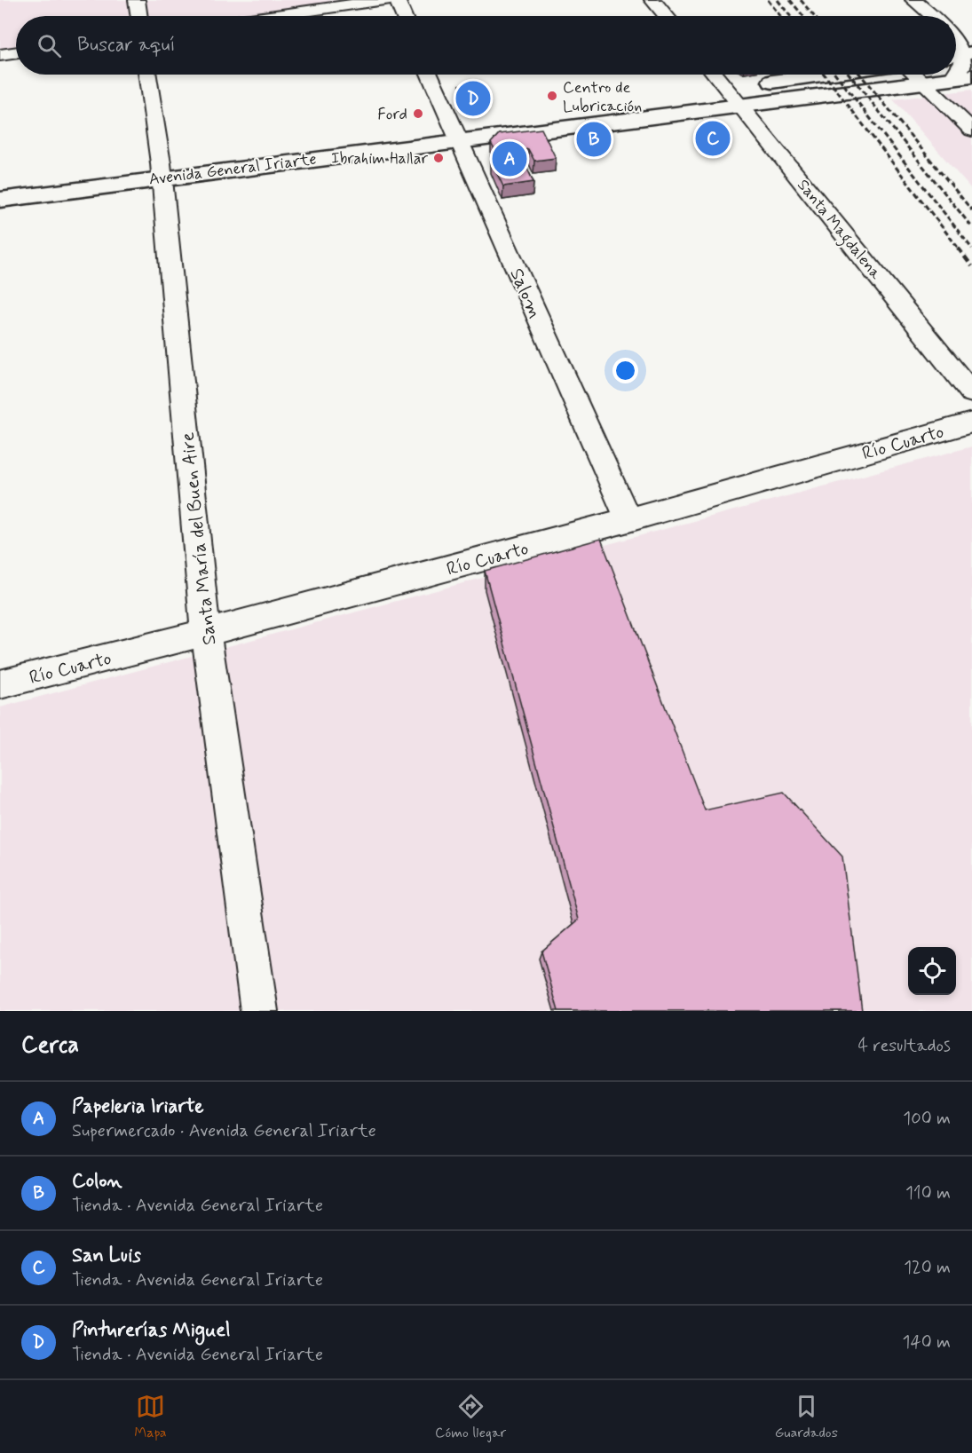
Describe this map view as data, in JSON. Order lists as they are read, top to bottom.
{
  "streets": {
    "main road": ["Avenida General Iriarte"],
    "street": [
      "Santa Magdalena",
      "Salom",
      "Río Cuarto",
      "Santa María del Buen Aire"
    ]
  },
  "crossings": [
    ["Avenida General Iriarte", "Santa Magdalena"],
    ["Avenida General Iriarte", "Salom"],
    ["Avenida General Iriarte", "Santa María del Buen Aire"],
    ["Salom", "Río Cuarto"],
    ["Río Cuarto", "Santa María del Buen Aire"]
  ],
  "places": ["Centro de Lubricación", "Ford", "Ibrahim Hallar"],
  "page": {
    "search": "Buscar aquí",
    "pins": [
      "D",
      "C",
      "B",
      "A"
    ],
    "heading": ["Cerca", "4 resultados"],
    "list": [
      {
        "mark": "A",
        "name": "Papeleria Iriarte",
        "note": "Supermercado · Avenida General Iriarte",
        "value": "100 m"
      },
      {
        "mark": "B",
        "name": "Colon",
        "note": "Tienda · Avenida General Iriarte",
        "value": "110 m"
      },
      {
        "mark": "C",
        "name": "San Luis",
        "note": "Tienda · Avenida General Iriarte",
        "value": "120 m"
      },
      {
        "mark": "D",
        "name": "Pinturerías Miguel",
        "note": "Tienda · Avenida General Iriarte",
        "value": "140 m"
      }
    ],
    "nav": ["Mapa", "Cómo llegar", "Guardados"]
  }
}
